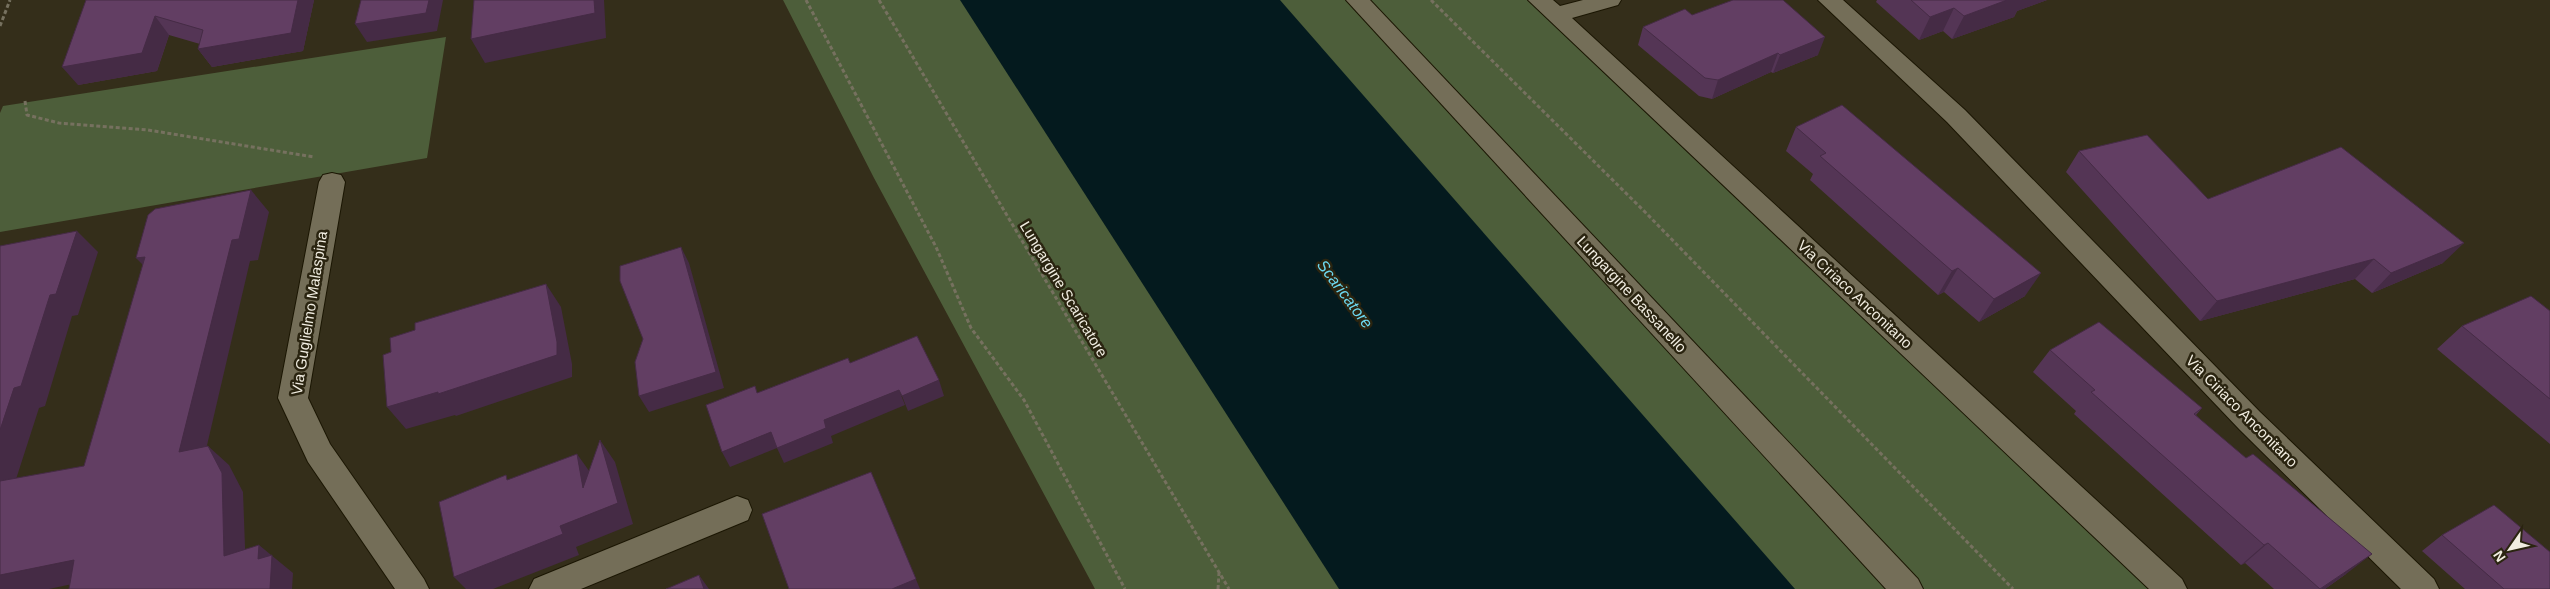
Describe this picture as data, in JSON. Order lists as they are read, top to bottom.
{
  "streets": {
    "street": ["Lungargine Bassanello", "Via Ciriaco Anconitano", "Via Guglielmo Malaspina"],
    "path": ["Lungargine Scaricatore"]
  },
  "water": ["Scaricatore"],
  "north": "bottom left"
}
